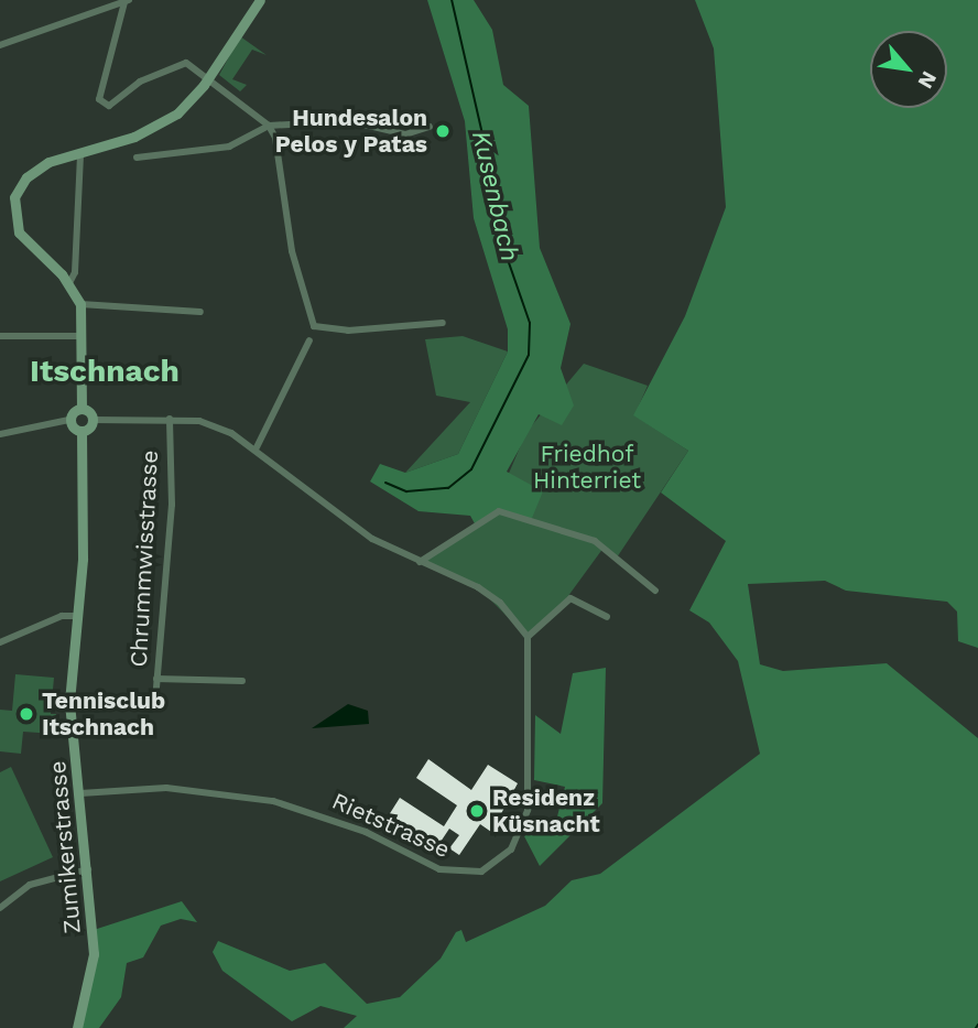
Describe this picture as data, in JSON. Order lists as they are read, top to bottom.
{
  "streets": {
    "main road": ["Zumikerstrasse"],
    "street": ["Chrummwisstrasse", "Rietstrasse"]
  },
  "crossings": [
    ["Rietstrasse", "Zumikerstrasse"]
  ],
  "districts": ["Itschnach"],
  "water": ["Kusenbach"],
  "parks": ["Friedhof Hinterriet"],
  "places": ["Hundesalon Pelos y Patas", "Tennisclub Itschnach", "Residenz Küsnacht"],
  "north": "bottom right"
}
